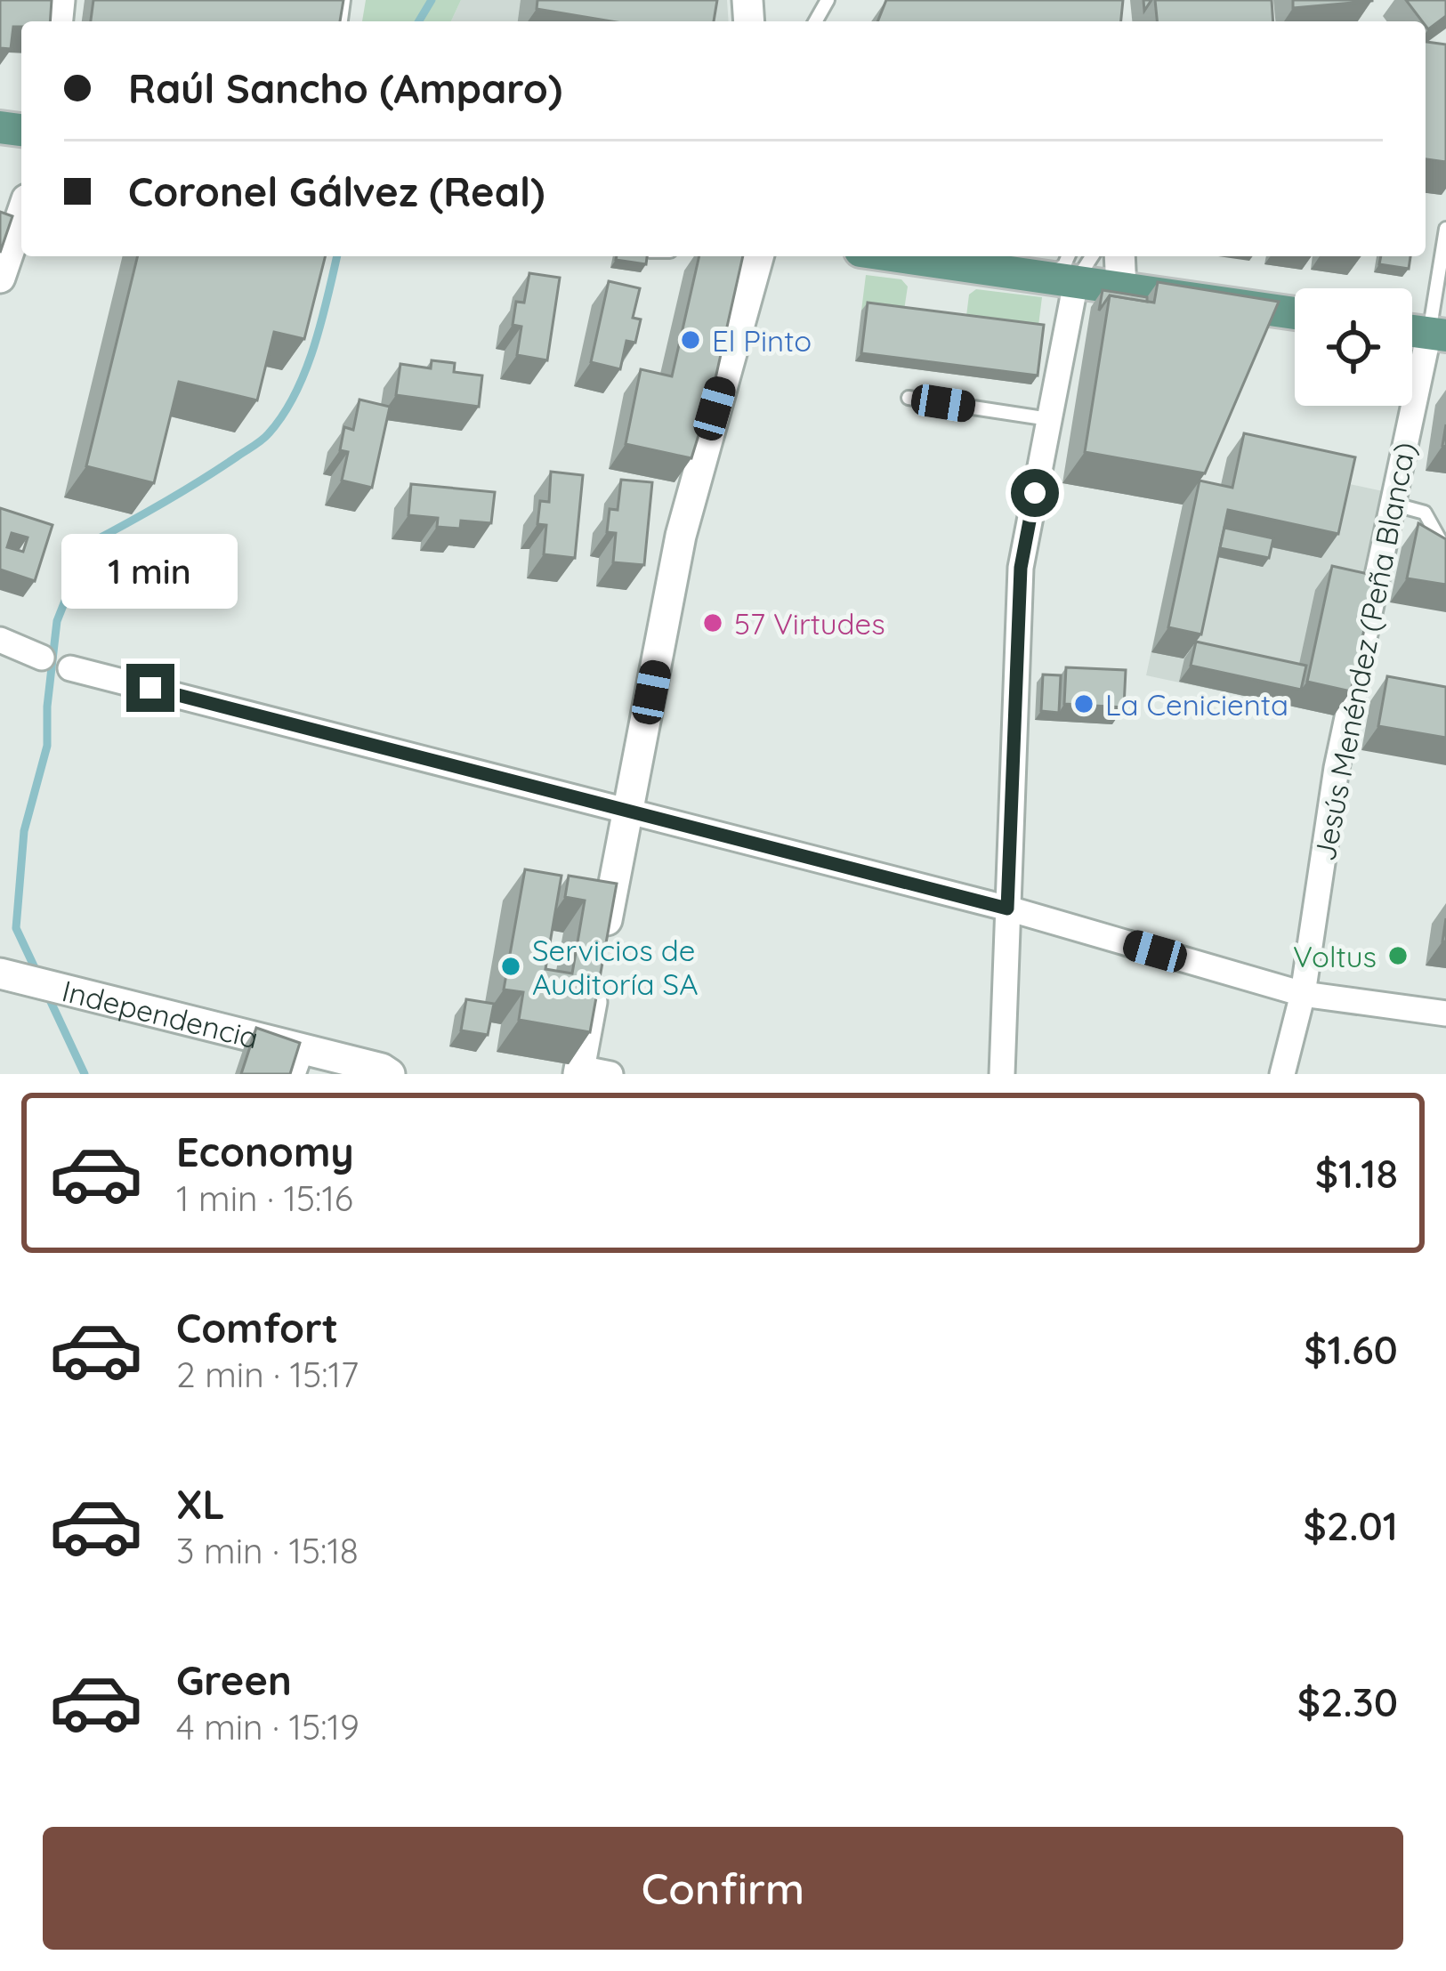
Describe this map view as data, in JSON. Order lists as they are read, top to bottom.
{
  "streets": {
    "street": ["Jesús Menéndez (Peña Blanca)", "Independencia"]
  },
  "places": [
    "El Pinto",
    "57 Virtudes",
    "La Cenicienta",
    "Voltus",
    "Servicios de Auditoría SA"
  ],
  "page": {
    "banner": ["Raúl Sancho (Amparo)", "Coronel Gálvez (Real)"],
    "bubble": "1 min",
    "list": [
      {
        "name": "Economy",
        "note": "1 min · 15:16",
        "value": "$1.18"
      },
      {
        "name": "Comfort",
        "note": "2 min · 15:17",
        "value": "$1.60"
      },
      {
        "name": "XL",
        "note": "3 min · 15:18",
        "value": "$2.01"
      },
      {
        "name": "Green",
        "note": "4 min · 15:19",
        "value": "$2.30"
      }
    ],
    "buttons": "Confirm"
  }
}
